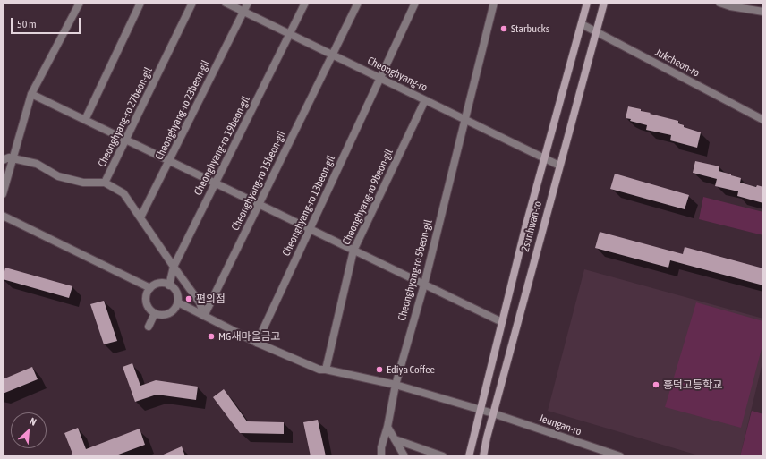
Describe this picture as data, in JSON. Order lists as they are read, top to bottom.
{
  "streets": {
    "main road": ["2sunhwan-ro"],
    "street": [
      "Jukcheon-ro",
      "Cheonghyang-ro",
      "Cheonghyang-ro 23beon-gil",
      "Cheonghyang-ro 27beon-gil",
      "Cheonghyang-ro 19beon-gil",
      "Cheonghyang-ro 15beon-gil",
      "Cheonghyang-ro 9beon-gil",
      "Cheonghyang-ro 13beon-gil",
      "Cheonghyang-ro 5beon-gil",
      "Jeungan-ro"
    ]
  },
  "crossings": [
    ["Jukcheon-ro", "2sunhwan-ro"],
    ["Cheonghyang-ro", "Cheonghyang-ro 23beon-gil"],
    ["Cheonghyang-ro", "Cheonghyang-ro 19beon-gil"],
    ["Cheonghyang-ro", "Cheonghyang-ro 15beon-gil"],
    ["Cheonghyang-ro", "Cheonghyang-ro 9beon-gil"],
    ["Cheonghyang-ro", "Cheonghyang-ro 13beon-gil"],
    ["Cheonghyang-ro", "2sunhwan-ro"],
    ["Cheonghyang-ro", "Cheonghyang-ro 5beon-gil"],
    ["Cheonghyang-ro 19beon-gil", "Jeungan-ro"],
    ["Cheonghyang-ro 15beon-gil", "Jeungan-ro"],
    ["Cheonghyang-ro 9beon-gil", "Jeungan-ro"],
    ["Cheonghyang-ro 13beon-gil", "Jeungan-ro"],
    ["2sunhwan-ro", "Jeungan-ro"],
    ["Cheonghyang-ro 5beon-gil", "Jeungan-ro"]
  ],
  "places": [
    "Starbucks",
    "편의점",
    "MG새마을금고",
    "Ediya Coffee",
    "흥덕고등학교"
  ],
  "scale_bar": "50 m",
  "north": "top right"
}
